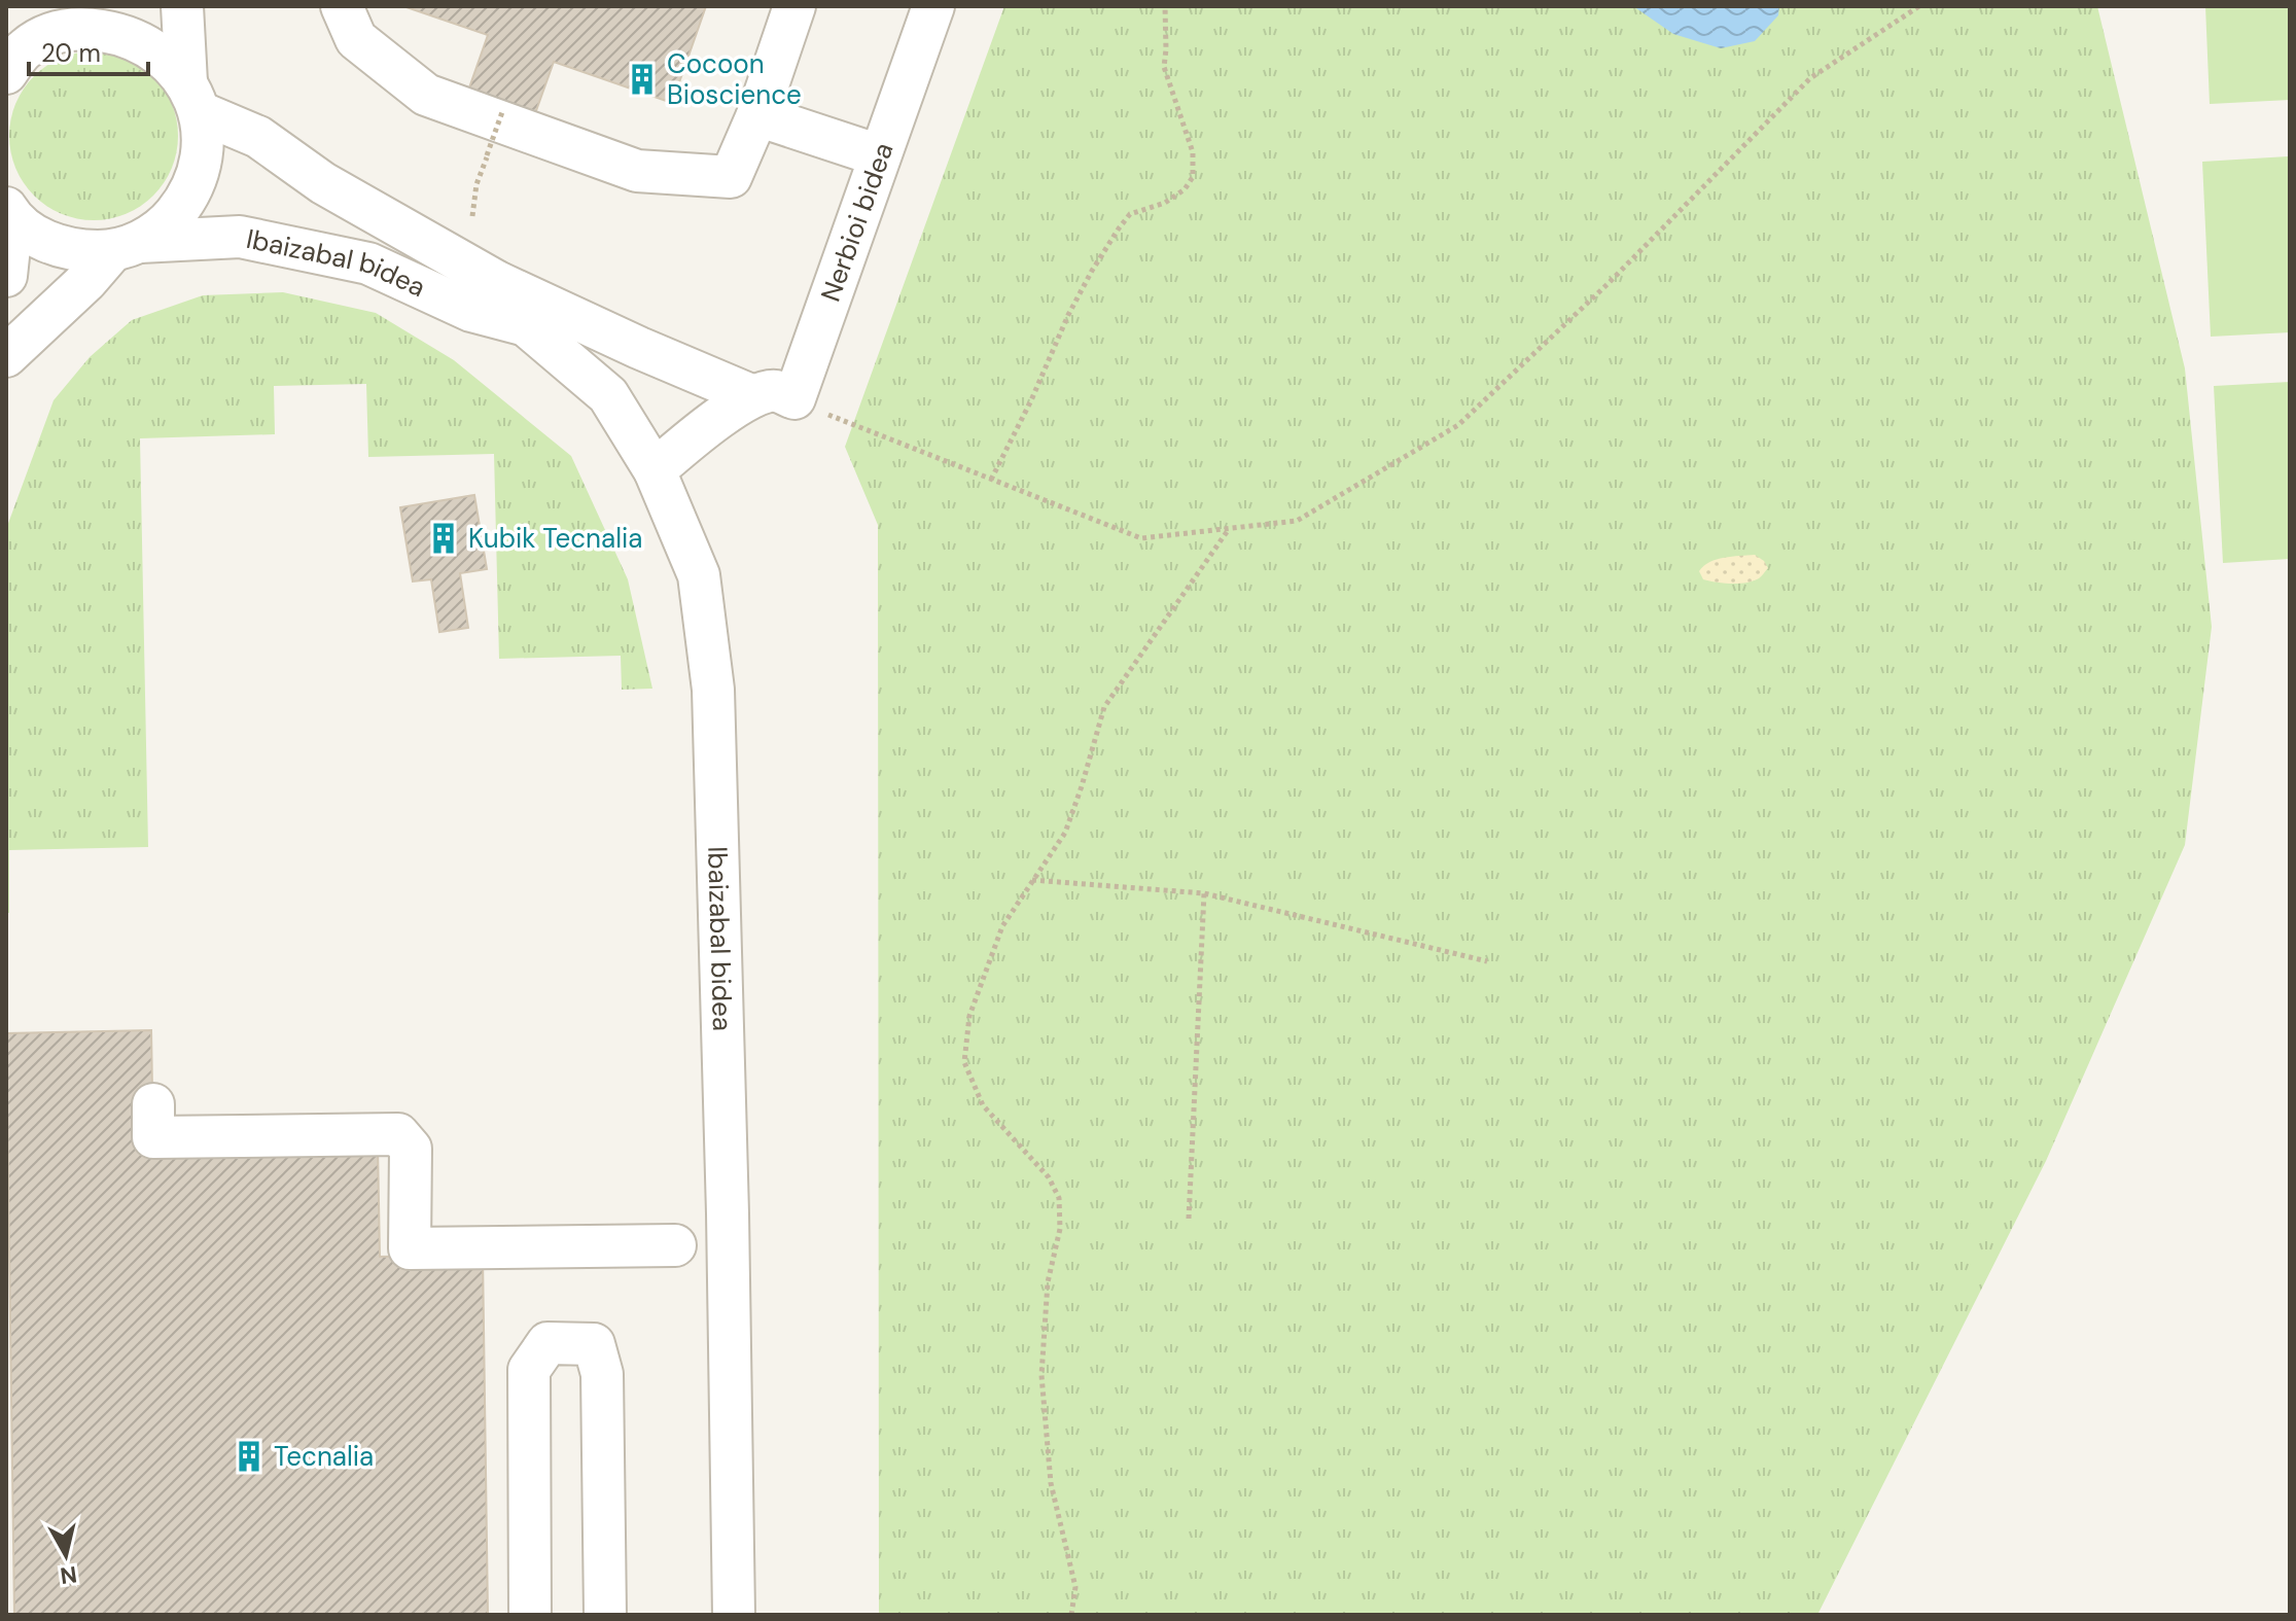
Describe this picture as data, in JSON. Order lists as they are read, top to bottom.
{
  "streets": {
    "street": ["Nerbioi bidea", "Ibaizabal bidea"]
  },
  "places": {
    "building": ["Cocoon Bioscience", "Kubik Tecnalia", "Tecnalia"]
  },
  "scale_bar": "20 m",
  "north": "bottom"
}
